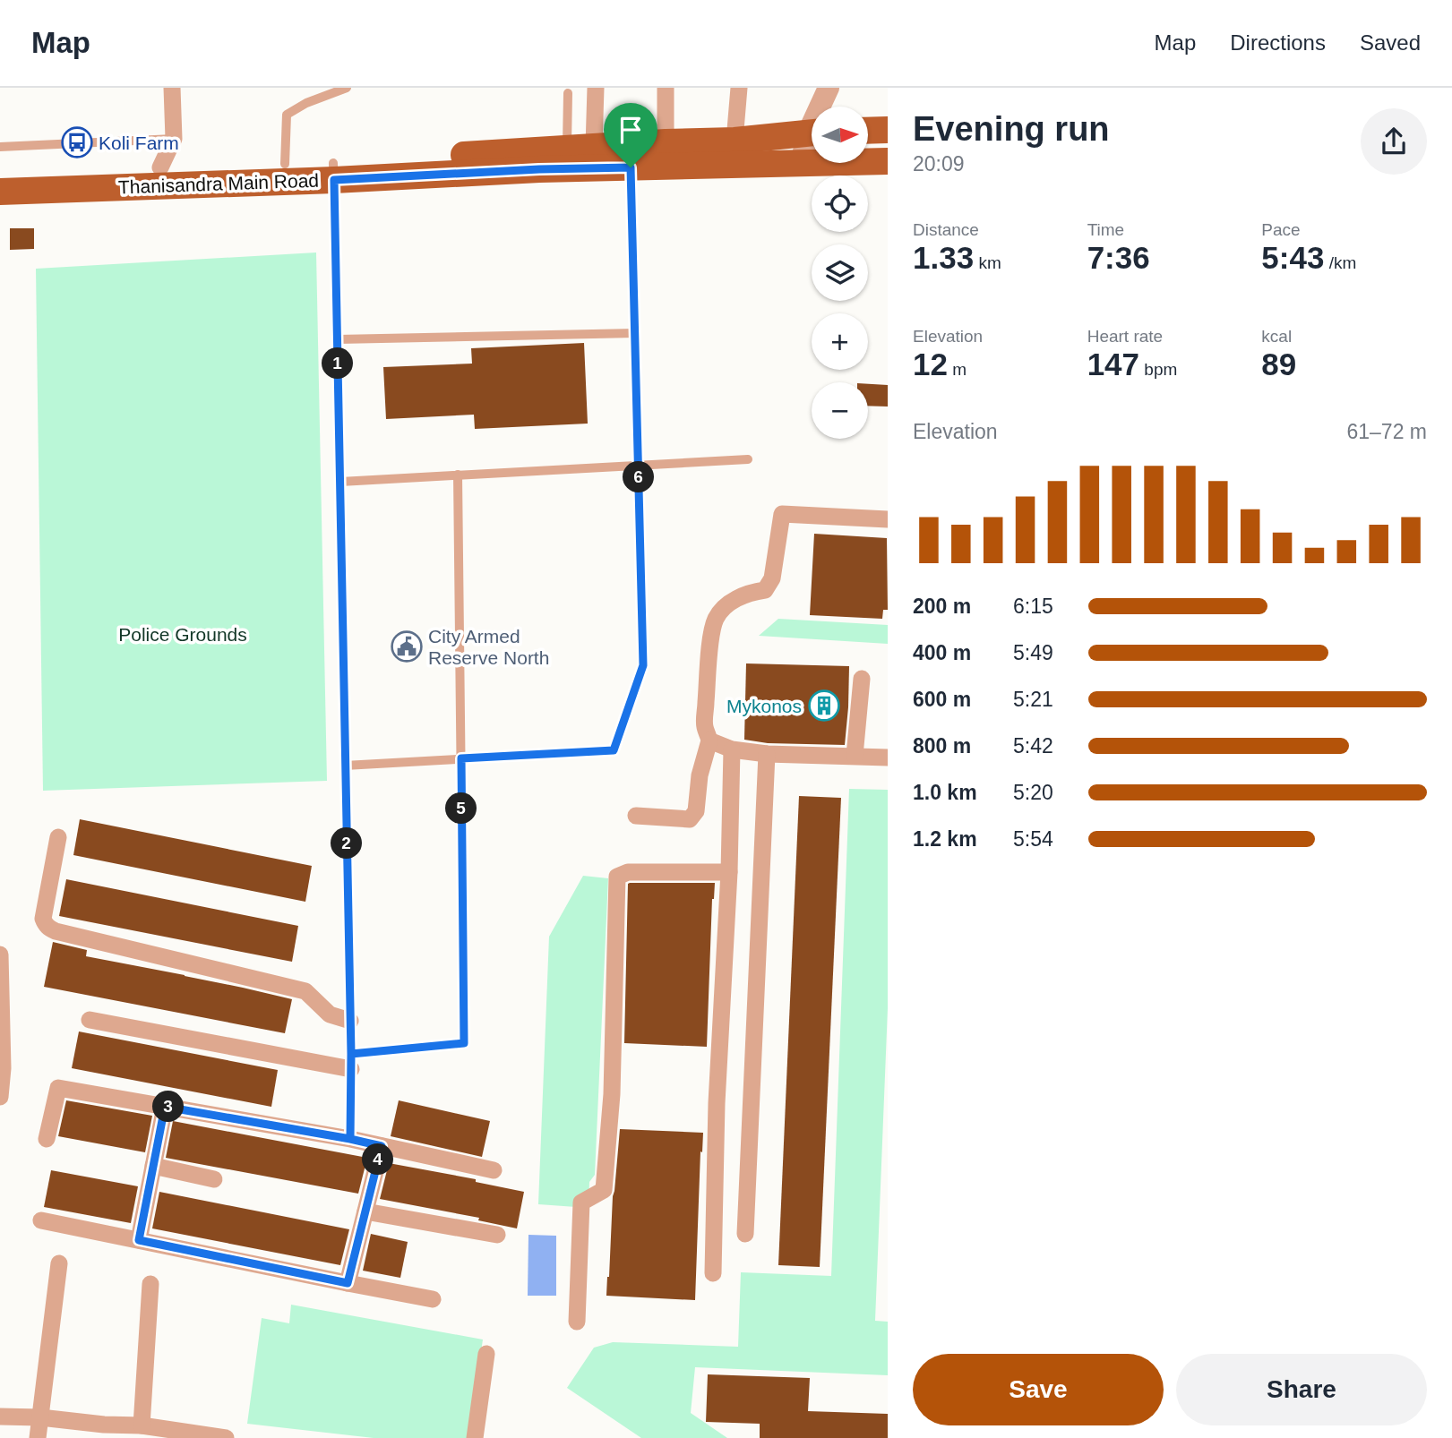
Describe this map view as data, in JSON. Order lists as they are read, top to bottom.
{
  "streets": {
    "main road": ["Thanisandra Main Road"]
  },
  "parks": ["Police Grounds"],
  "places": {
    "bus stop": ["Koli Farm"],
    "public building": ["City Armed Reserve North"],
    "building": ["Mykonos"]
  },
  "north": "right",
  "page": {
    "header": "Map",
    "nav": ["Map", "Directions", "Saved"],
    "heading": ["Evening run", "20:09"],
    "map_buttons": ["+", "−"],
    "stats": [
      ["Distance", "1.33 km"],
      ["Time", "7:36"],
      ["Pace", "5:43 /km"],
      ["Elevation", "12 m"],
      ["Heart rate", "147 bpm"],
      ["kcal", "89"]
    ],
    "pins": [
      "1",
      "6",
      "5",
      "2",
      "3",
      "4"
    ],
    "chart": ["Elevation", "61–72 m"],
    "list": [
      {
        "name": "200 m",
        "note": "6:15"
      },
      {
        "name": "400 m",
        "note": "5:49"
      },
      {
        "name": "600 m",
        "note": "5:21"
      },
      {
        "name": "800 m",
        "note": "5:42"
      },
      {
        "name": "1.0 km",
        "note": "5:20"
      },
      {
        "name": "1.2 km",
        "note": "5:54"
      }
    ],
    "buttons": ["Save", "Share"]
  }
}
